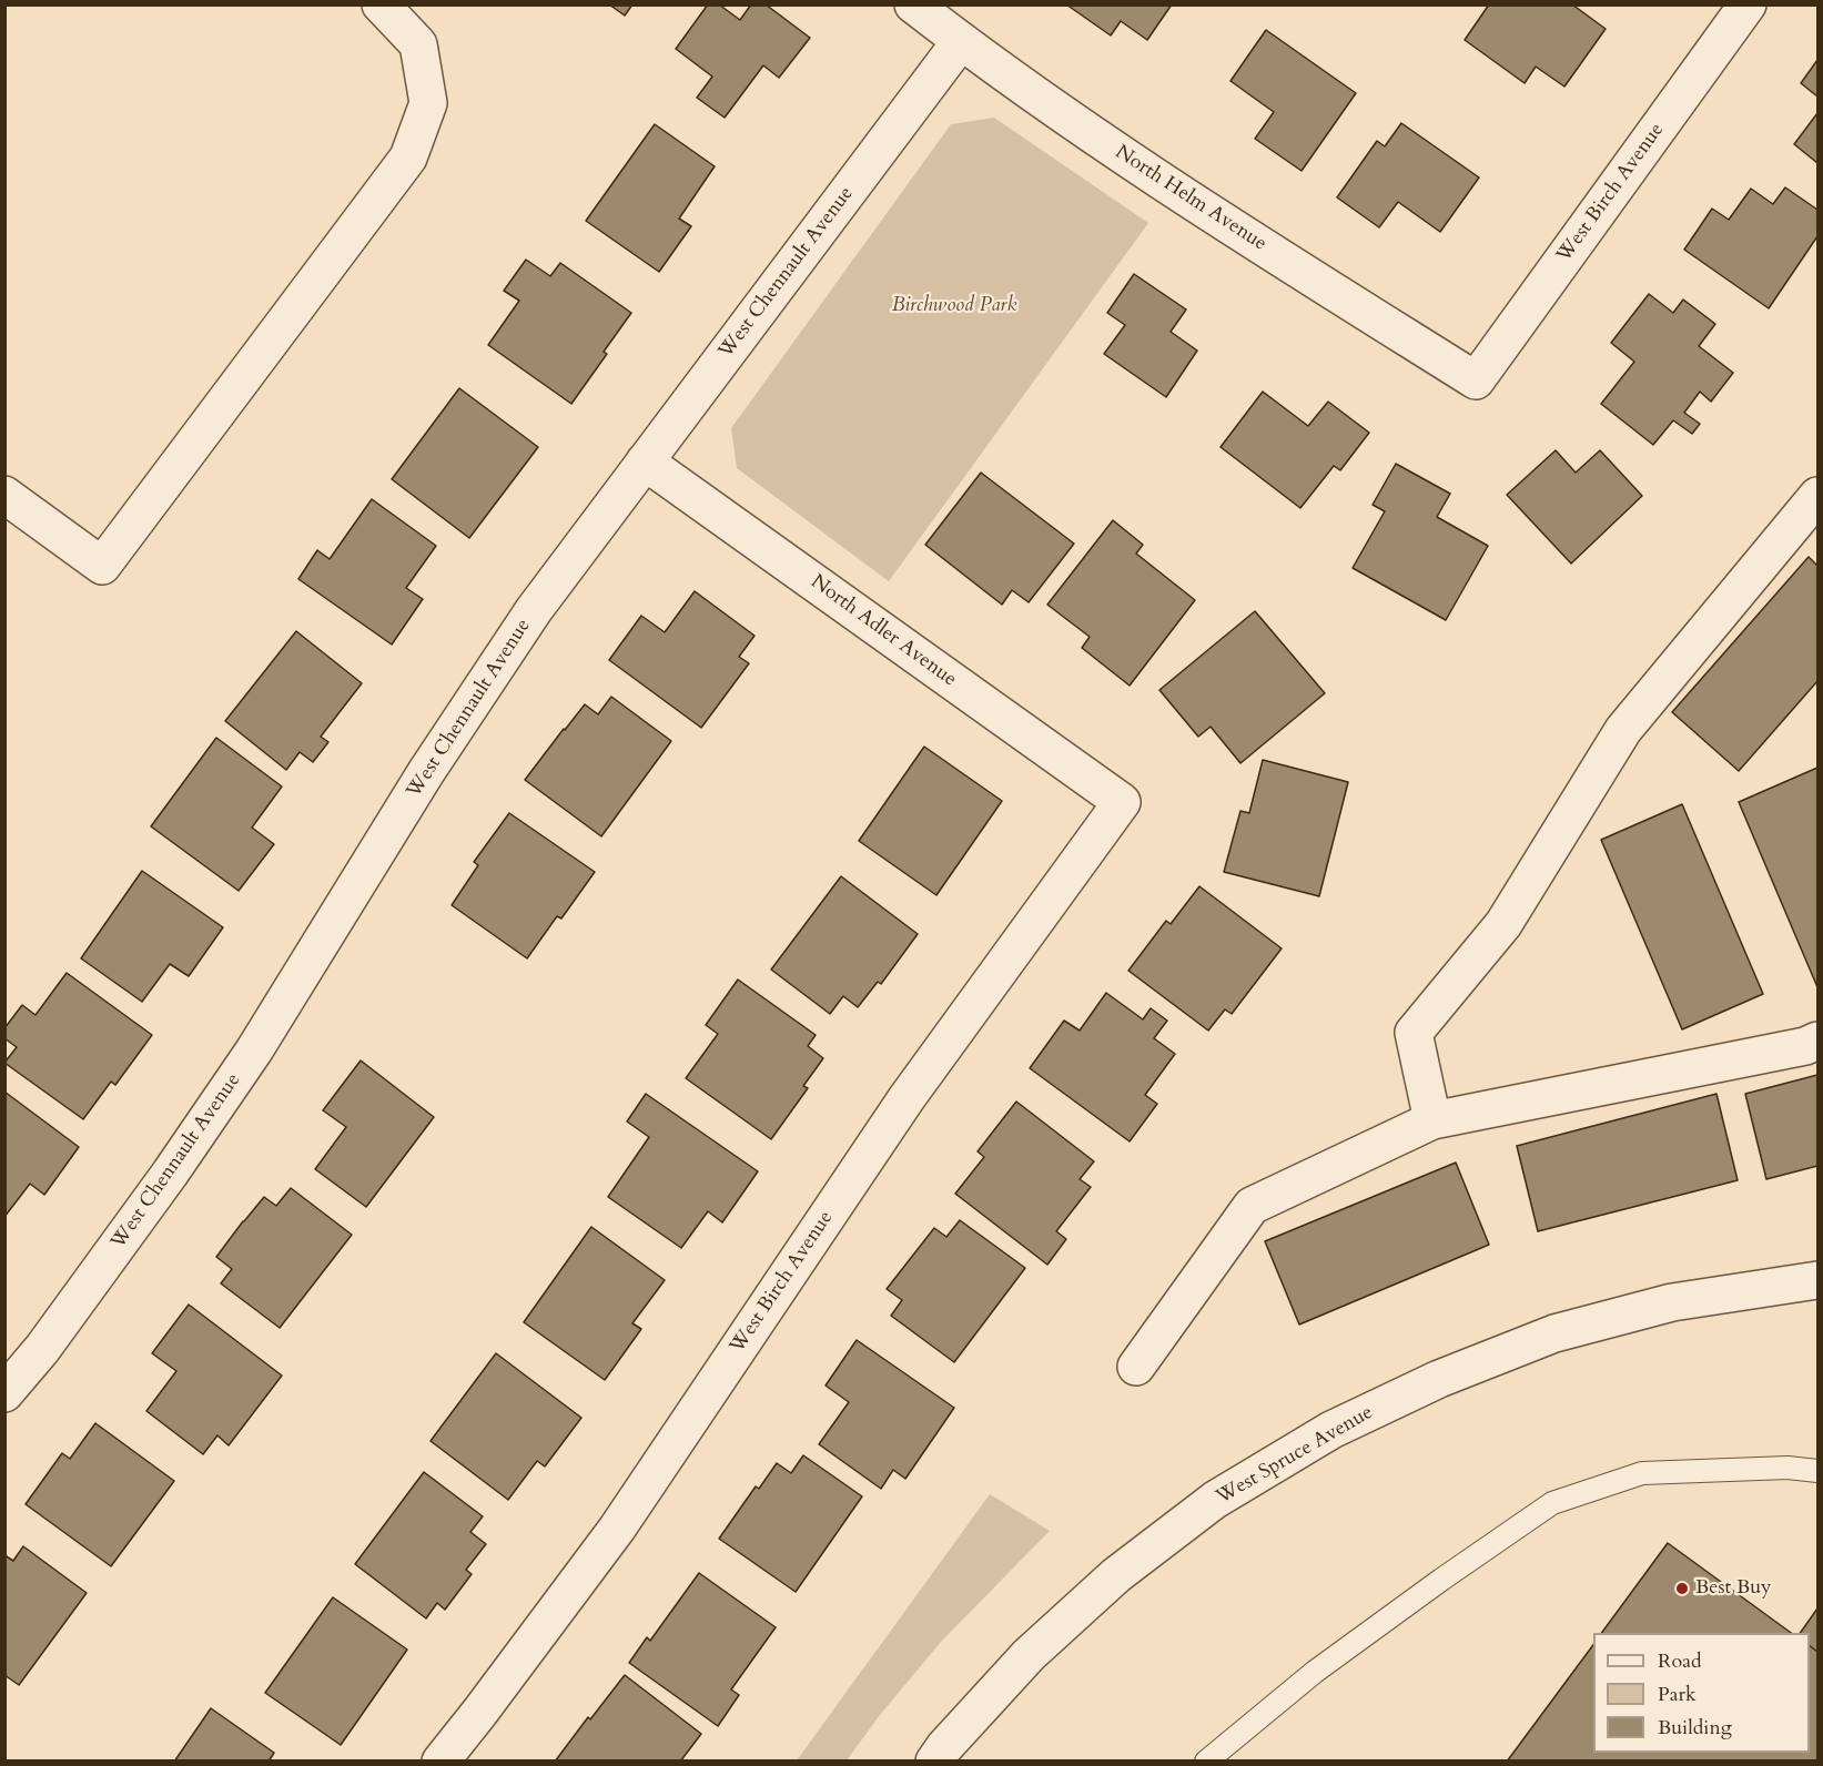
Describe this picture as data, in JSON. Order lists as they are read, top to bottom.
{
  "streets": {
    "street": [
      "West Birch Avenue",
      "North Helm Avenue",
      "West Chennault Avenue",
      "North Adler Avenue",
      "West Spruce Avenue"
    ]
  },
  "crossings": [
    ["West Birch Avenue", "North Helm Avenue"],
    ["West Birch Avenue", "North Adler Avenue"],
    ["North Helm Avenue", "West Chennault Avenue"],
    ["West Chennault Avenue", "North Adler Avenue"]
  ],
  "parks": ["Birchwood Park"],
  "places": ["Best Buy"],
  "legend": ["Road", "Park", "Building"]
}
